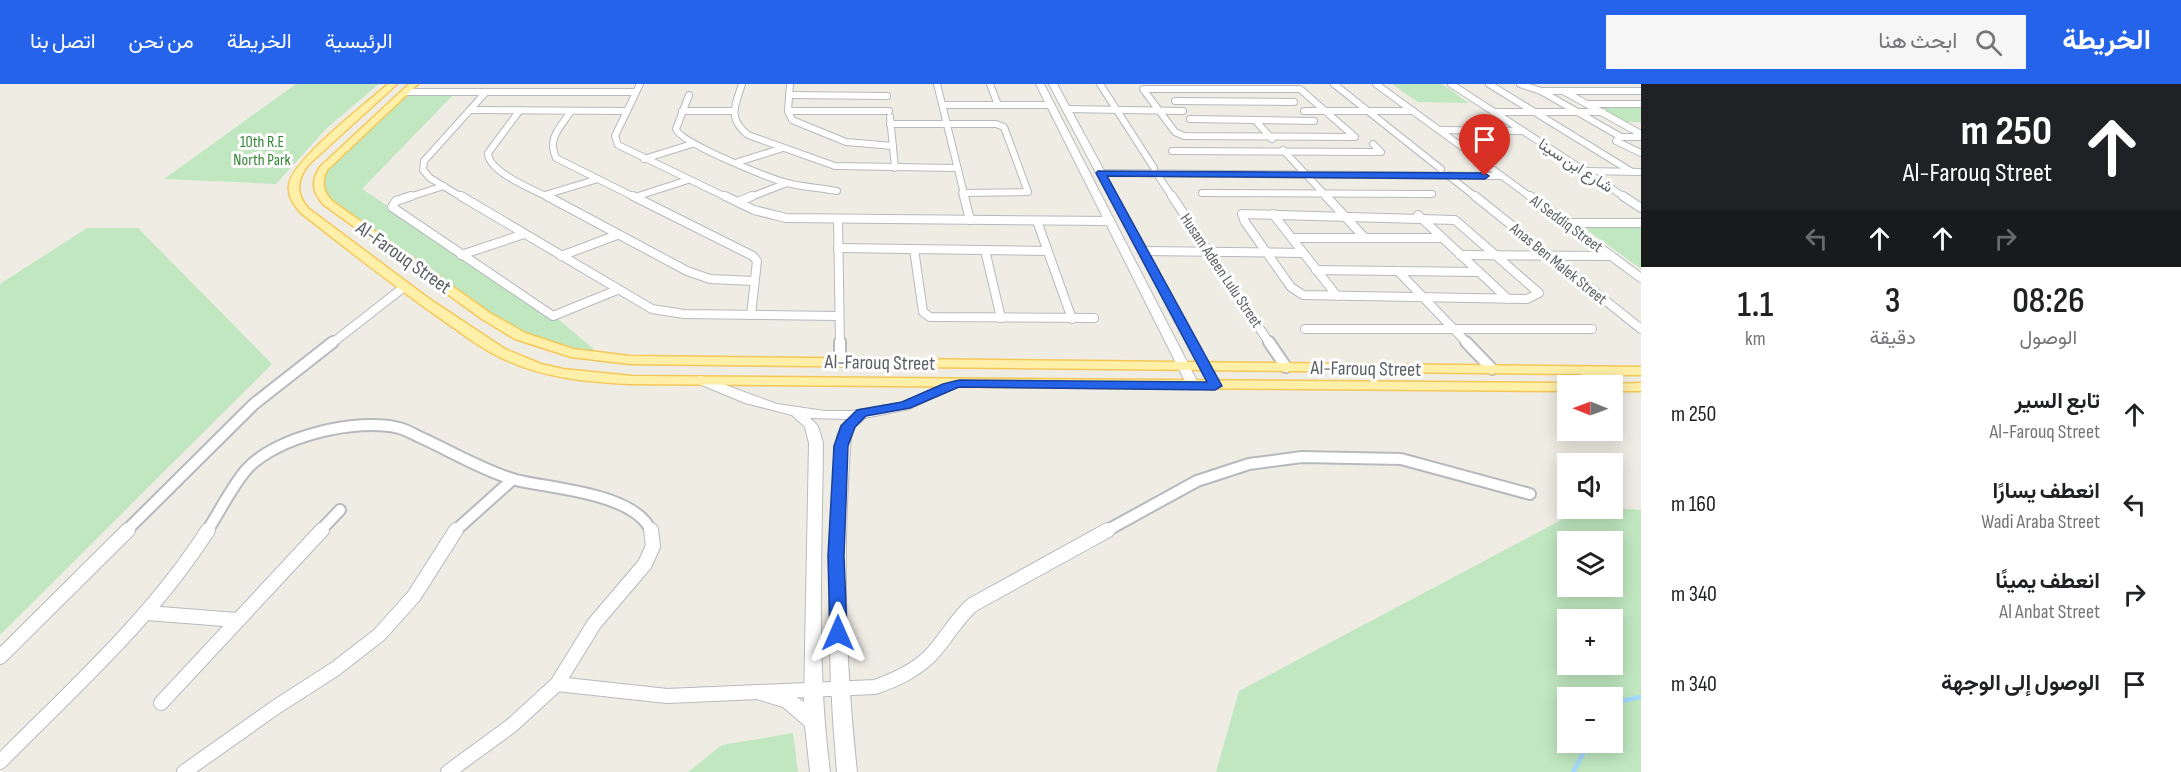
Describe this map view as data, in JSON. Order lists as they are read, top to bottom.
{
  "streets": {
    "main road": ["Al-Farouq Street"],
    "street": [
      "شارع ابن سينا",
      "Al Seddiq Street",
      "Anas Ben Malek Street",
      "Husam Adeen Lulu Street"
    ]
  },
  "crossings": [
    ["Al-Farouq Street", "Husam Adeen Lulu Street"]
  ],
  "parks": ["10th R.E North Park"],
  "north": "left",
  "page": {
    "header": "الخريطة",
    "search": "ابحث هنا",
    "nav": [
      "الرئيسية",
      "الخريطة",
      "من نحن",
      "اتصل بنا"
    ],
    "turn": ["250 m", "Al-Farouq Street"],
    "eta": [
      "08:26",
      "الوصول",
      "3",
      "دقيقة",
      "1.1",
      "km"
    ],
    "list": [
      {
        "name": "تابع السير",
        "note": "Al-Farouq Street",
        "value": "250 m"
      },
      {
        "name": "انعطف يسارًا",
        "note": "Wadi Araba Street",
        "value": "160 m"
      },
      {
        "name": "انعطف يمينًا",
        "note": "Al Anbat Street",
        "value": "340 m"
      },
      {
        "name": "الوصول إلى الوجهة",
        "value": "340 m"
      }
    ],
    "map_buttons": ["+", "−"]
  }
}
